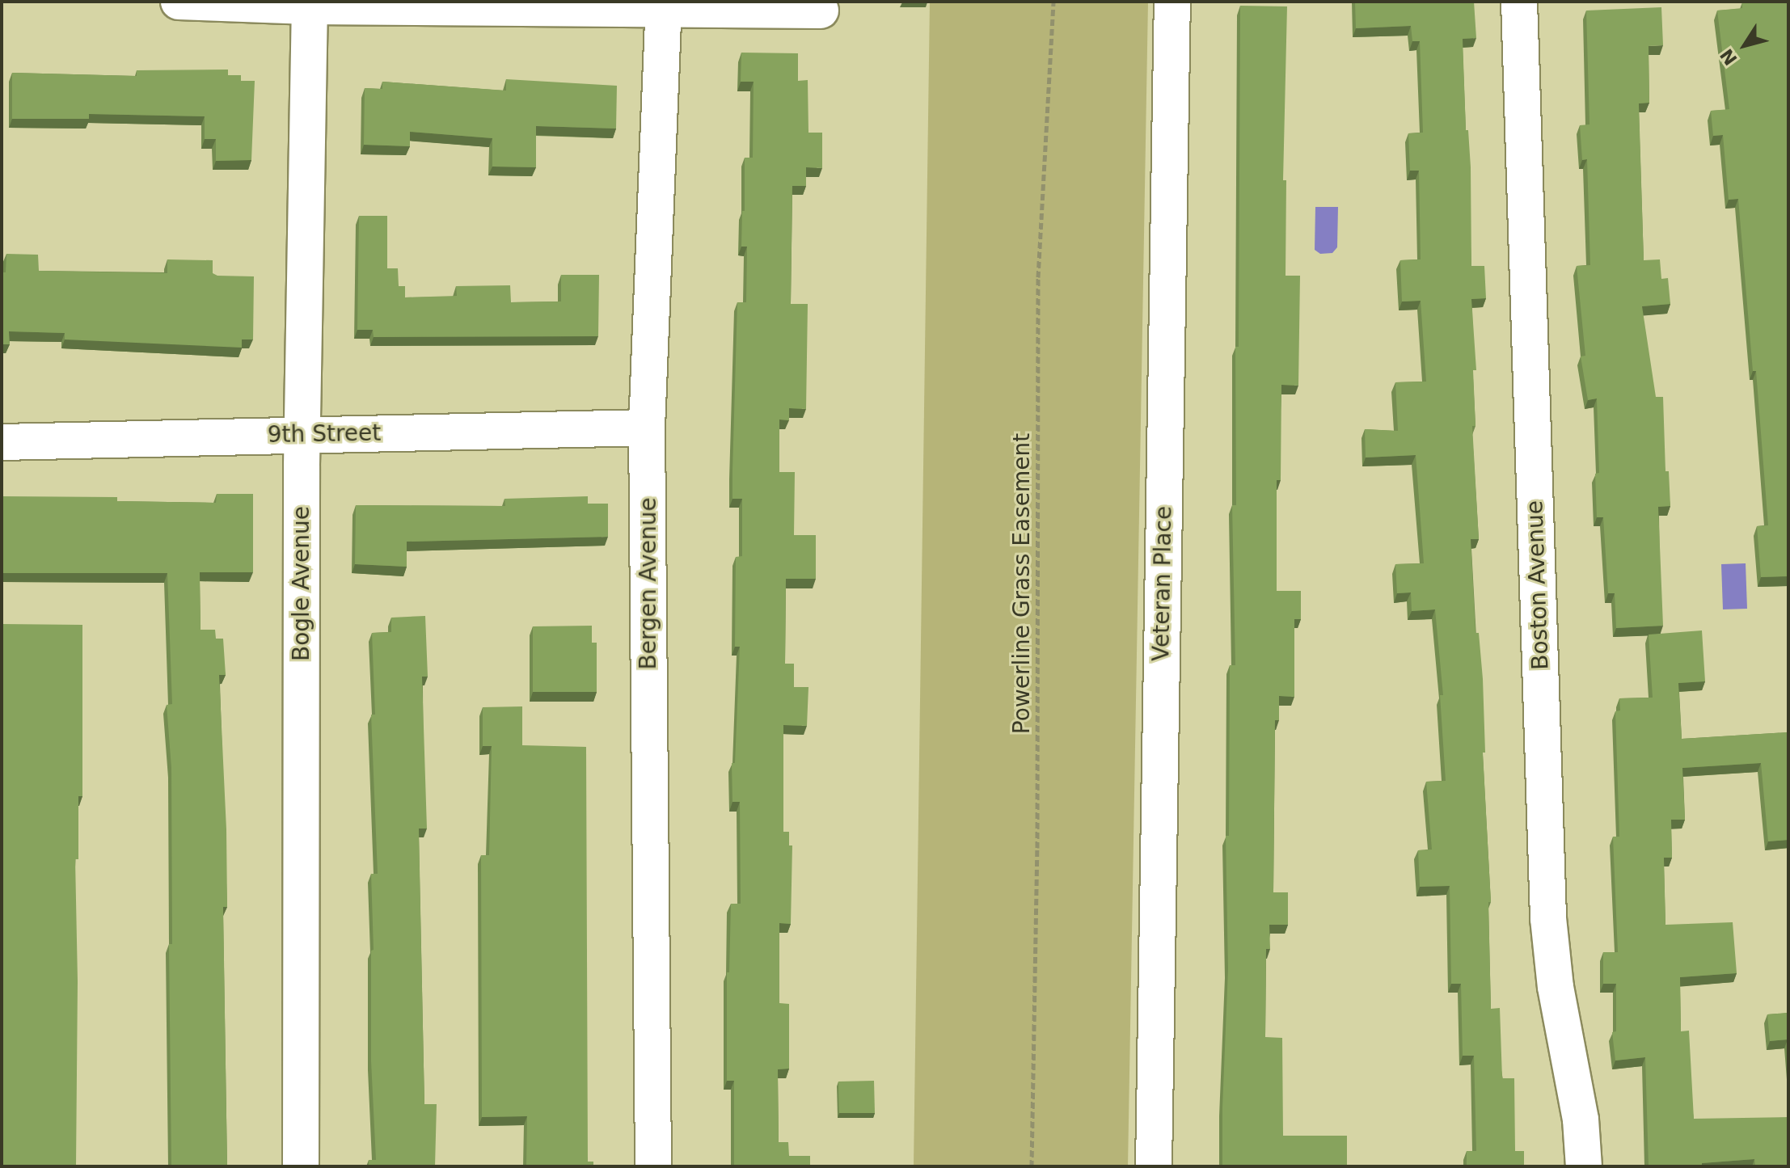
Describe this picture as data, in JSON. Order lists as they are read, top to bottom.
{
  "streets": {
    "street": [
      "9th Street",
      "Bogle Avenue",
      "Bergen Avenue",
      "Veteran Place",
      "Boston Avenue"
    ],
    "path": ["Powerline Grass Easement"]
  },
  "crossings": [
    ["9th Street", "Bogle Avenue"],
    ["9th Street", "Bergen Avenue"]
  ],
  "north": "bottom left"
}
